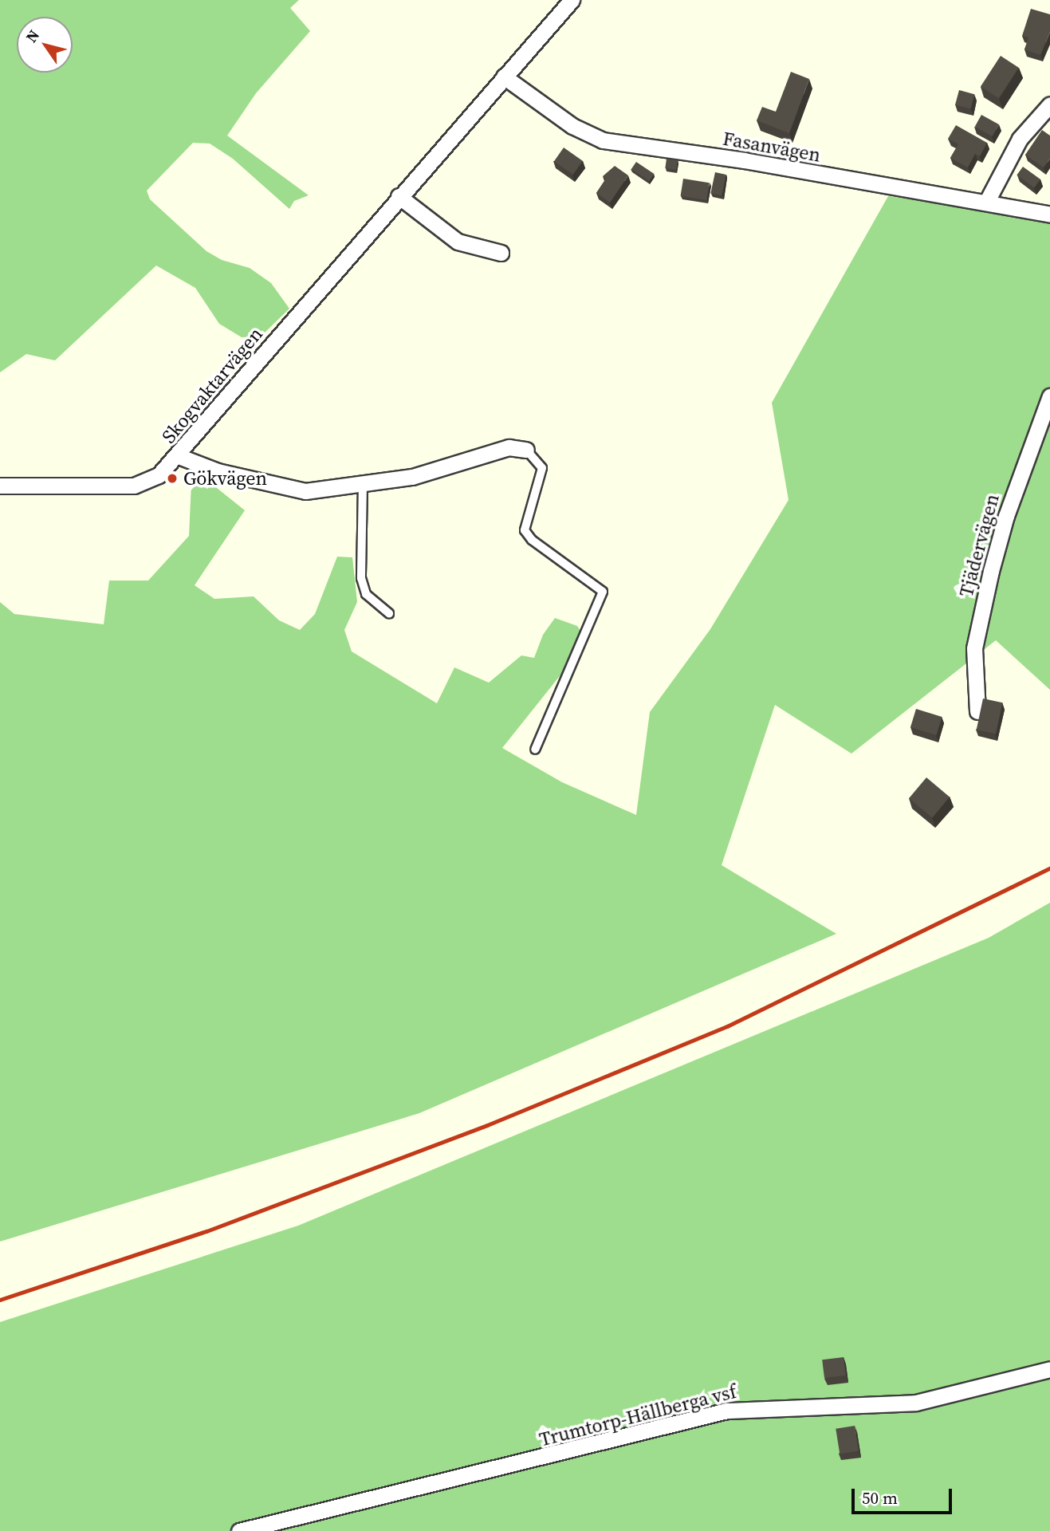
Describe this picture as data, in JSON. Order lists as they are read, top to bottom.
{
  "streets": {
    "street": [
      "Fasanvägen",
      "Skogvaktarvägen",
      "Tjädervägen",
      "Trumtorp-Hällberga vsf"
    ]
  },
  "crossings": [
    ["Fasanvägen", "Skogvaktarvägen"]
  ],
  "places": ["Gökvägen"],
  "scale_bar": "50 m",
  "north": "top left"
}
